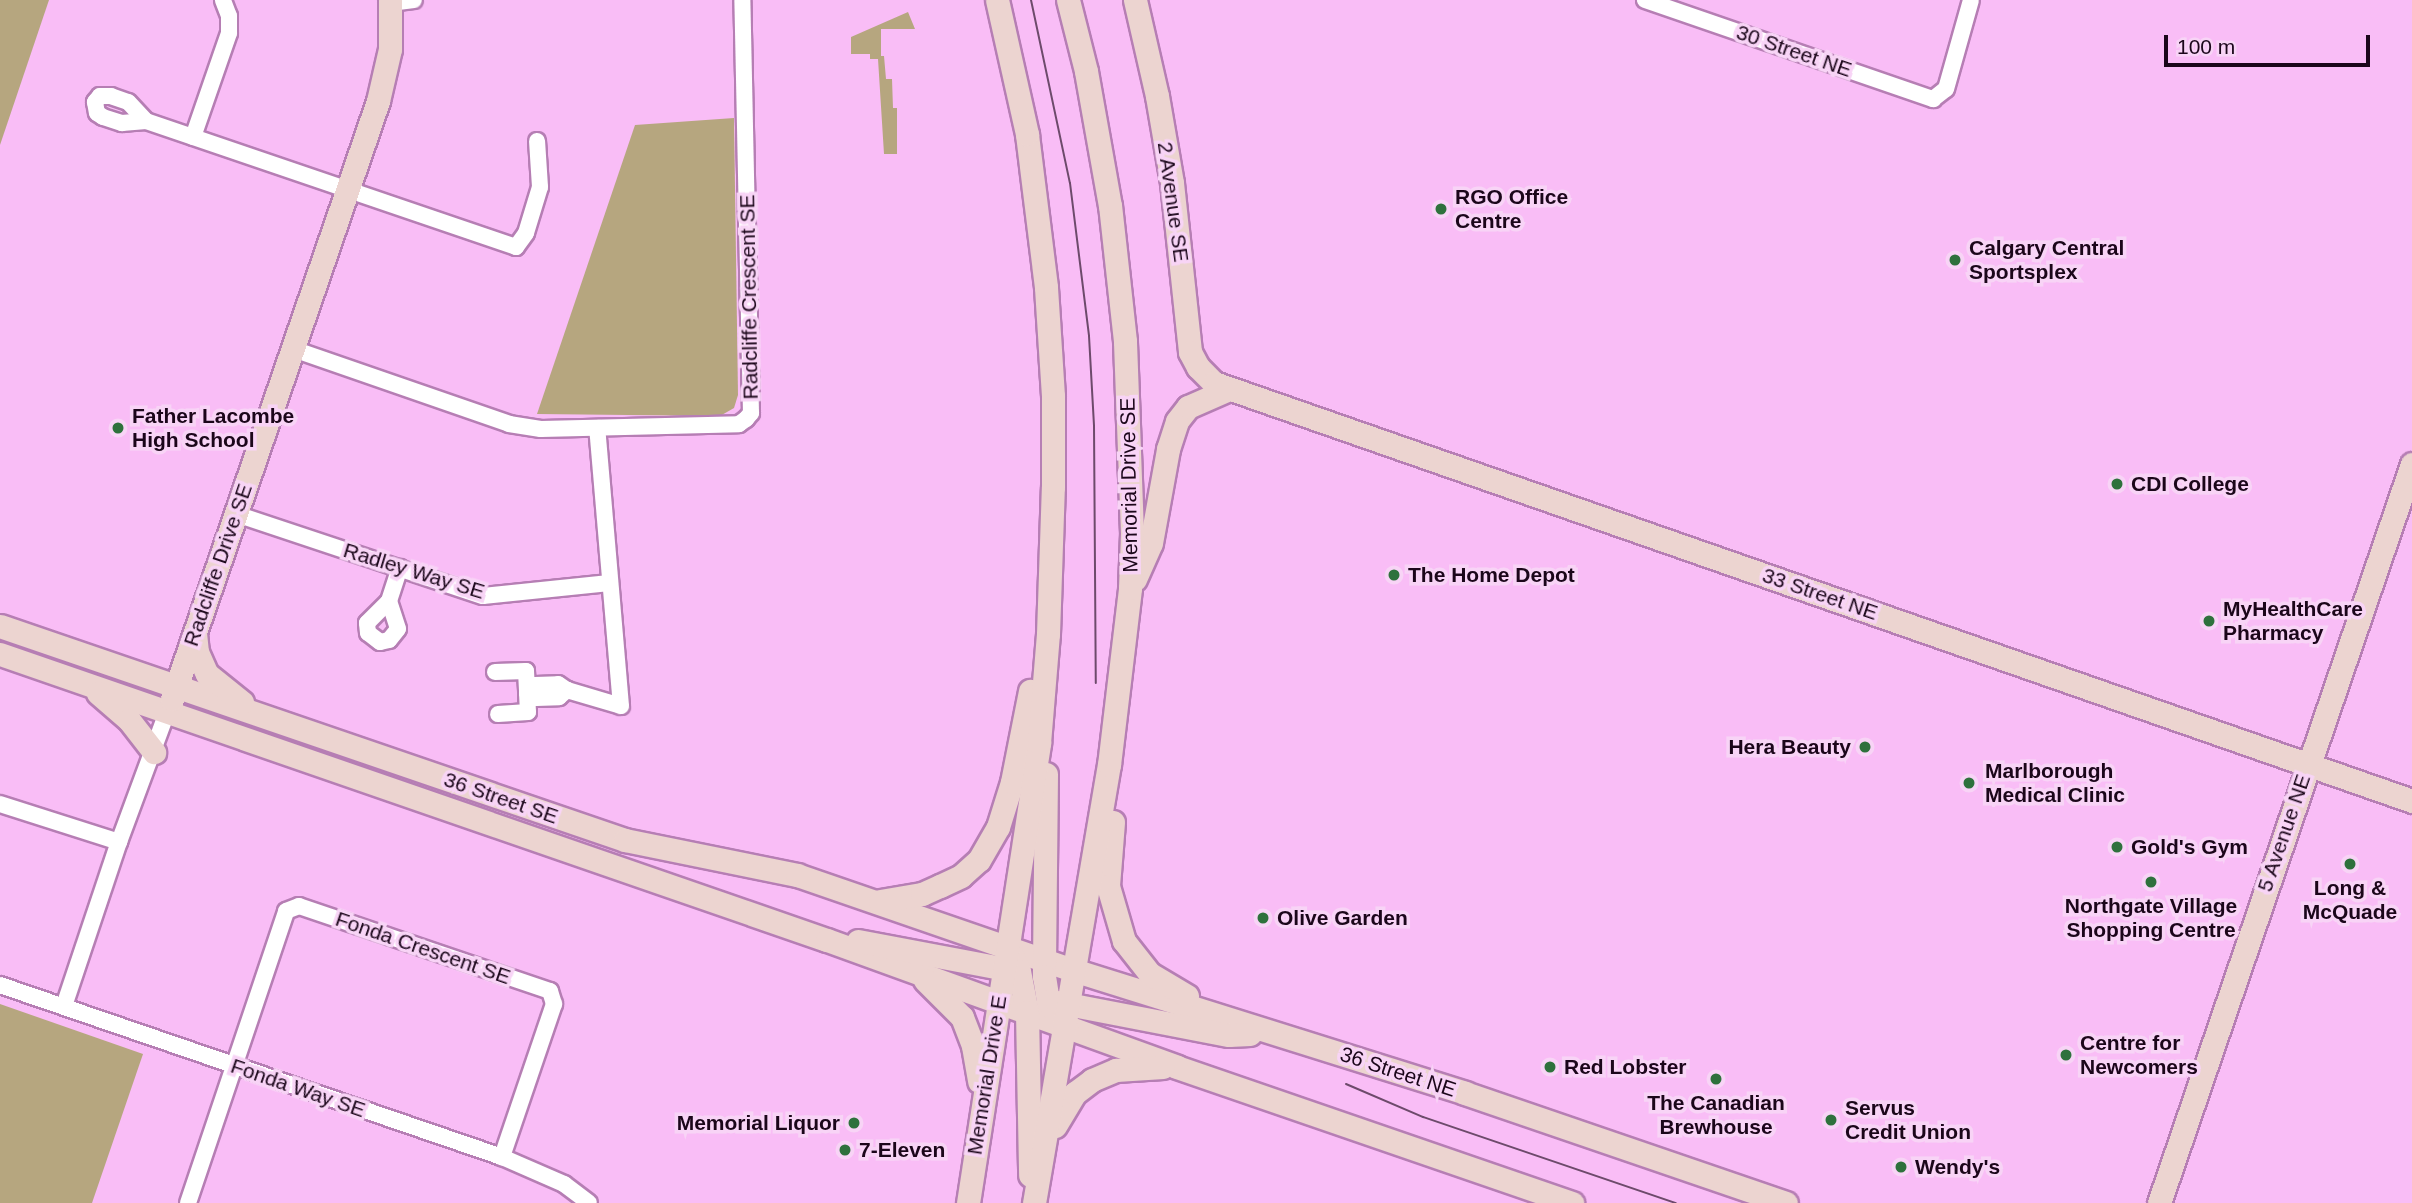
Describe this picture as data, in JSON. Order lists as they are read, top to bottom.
{
  "streets": {
    "main road": [
      "2 Avenue SE",
      "Memorial Drive SE",
      "Radcliffe Drive SE",
      "33 Street NE",
      "36 Street SE",
      "5 Avenue NE",
      "36 Street NE",
      "Memorial Drive E"
    ],
    "street": [
      "30 Street NE",
      "Radcliffe Crescent SE",
      "Radley Way SE",
      "Fonda Crescent SE",
      "Fonda Way SE"
    ]
  },
  "crossings": [
    ["2 Avenue SE", "33 Street NE"],
    ["Radcliffe Crescent SE", "Radcliffe Drive SE"],
    ["Memorial Drive SE", "36 Street NE"],
    ["Radcliffe Drive SE", "Radley Way SE"],
    ["Radcliffe Drive SE", "36 Street SE"],
    ["Radcliffe Drive SE", "Fonda Way SE"],
    ["33 Street NE", "5 Avenue NE"],
    ["36 Street SE", "Memorial Drive E"],
    ["Fonda Crescent SE", "Fonda Way SE"]
  ],
  "places": [
    "RGO Office Centre",
    "Calgary Central Sportsplex",
    "Father Lacombe High School",
    "CDI College",
    "The Home Depot",
    "MyHealthCare Pharmacy",
    "Hera Beauty",
    "Marlborough Medical Clinic",
    "Gold's Gym",
    "Long & McQuade",
    "Northgate Village Shopping Centre",
    "Olive Garden",
    "Centre for Newcomers",
    "Red Lobster",
    "The Canadian Brewhouse",
    "Servus Credit Union",
    "Memorial Liquor",
    "7-Eleven",
    "Wendy's"
  ],
  "scale_bar": "100 m"
}
